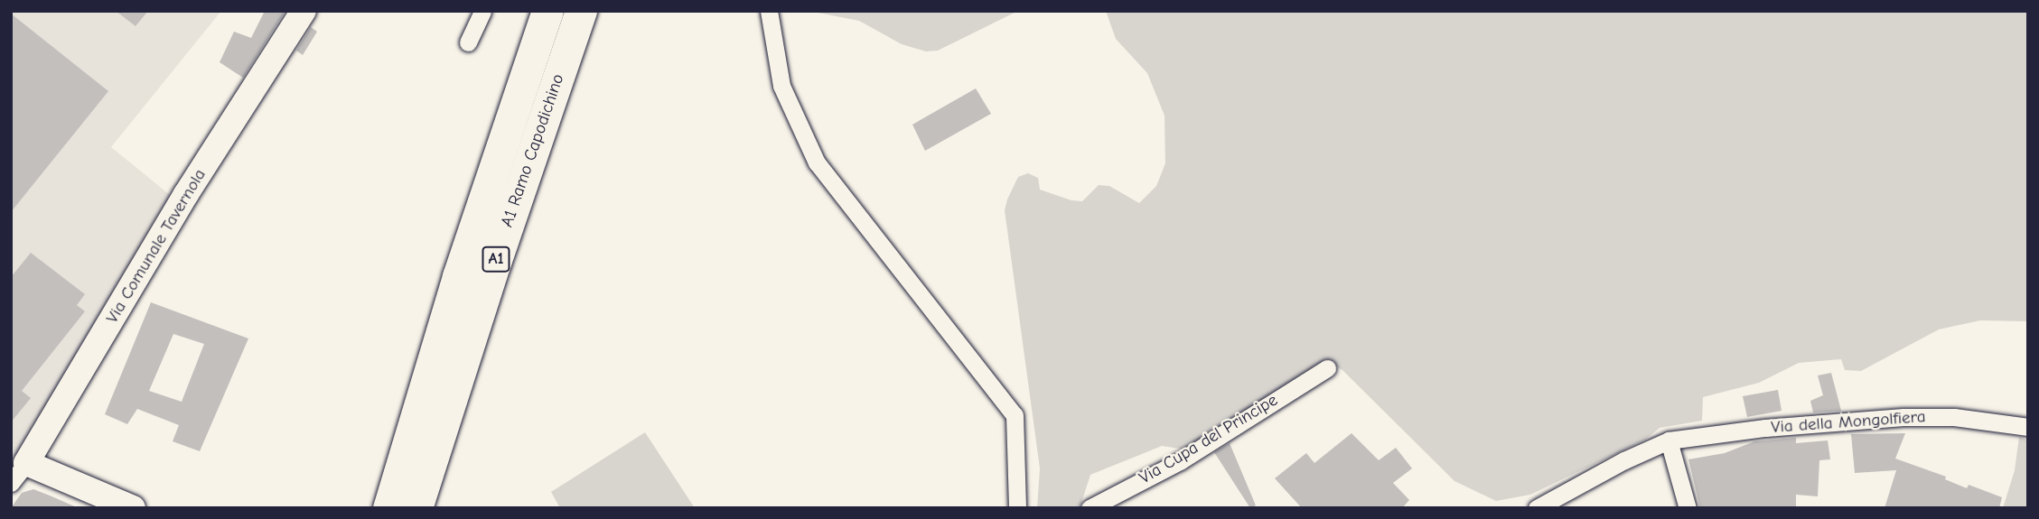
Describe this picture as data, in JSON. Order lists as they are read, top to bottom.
{
  "streets": {
    "highway": ["A1 Ramo Capodichino", "A1"],
    "street": ["Via Comunale Tavernola", "Via della Mongolfiera", "Via Cupa del Principe"]
  }
}
